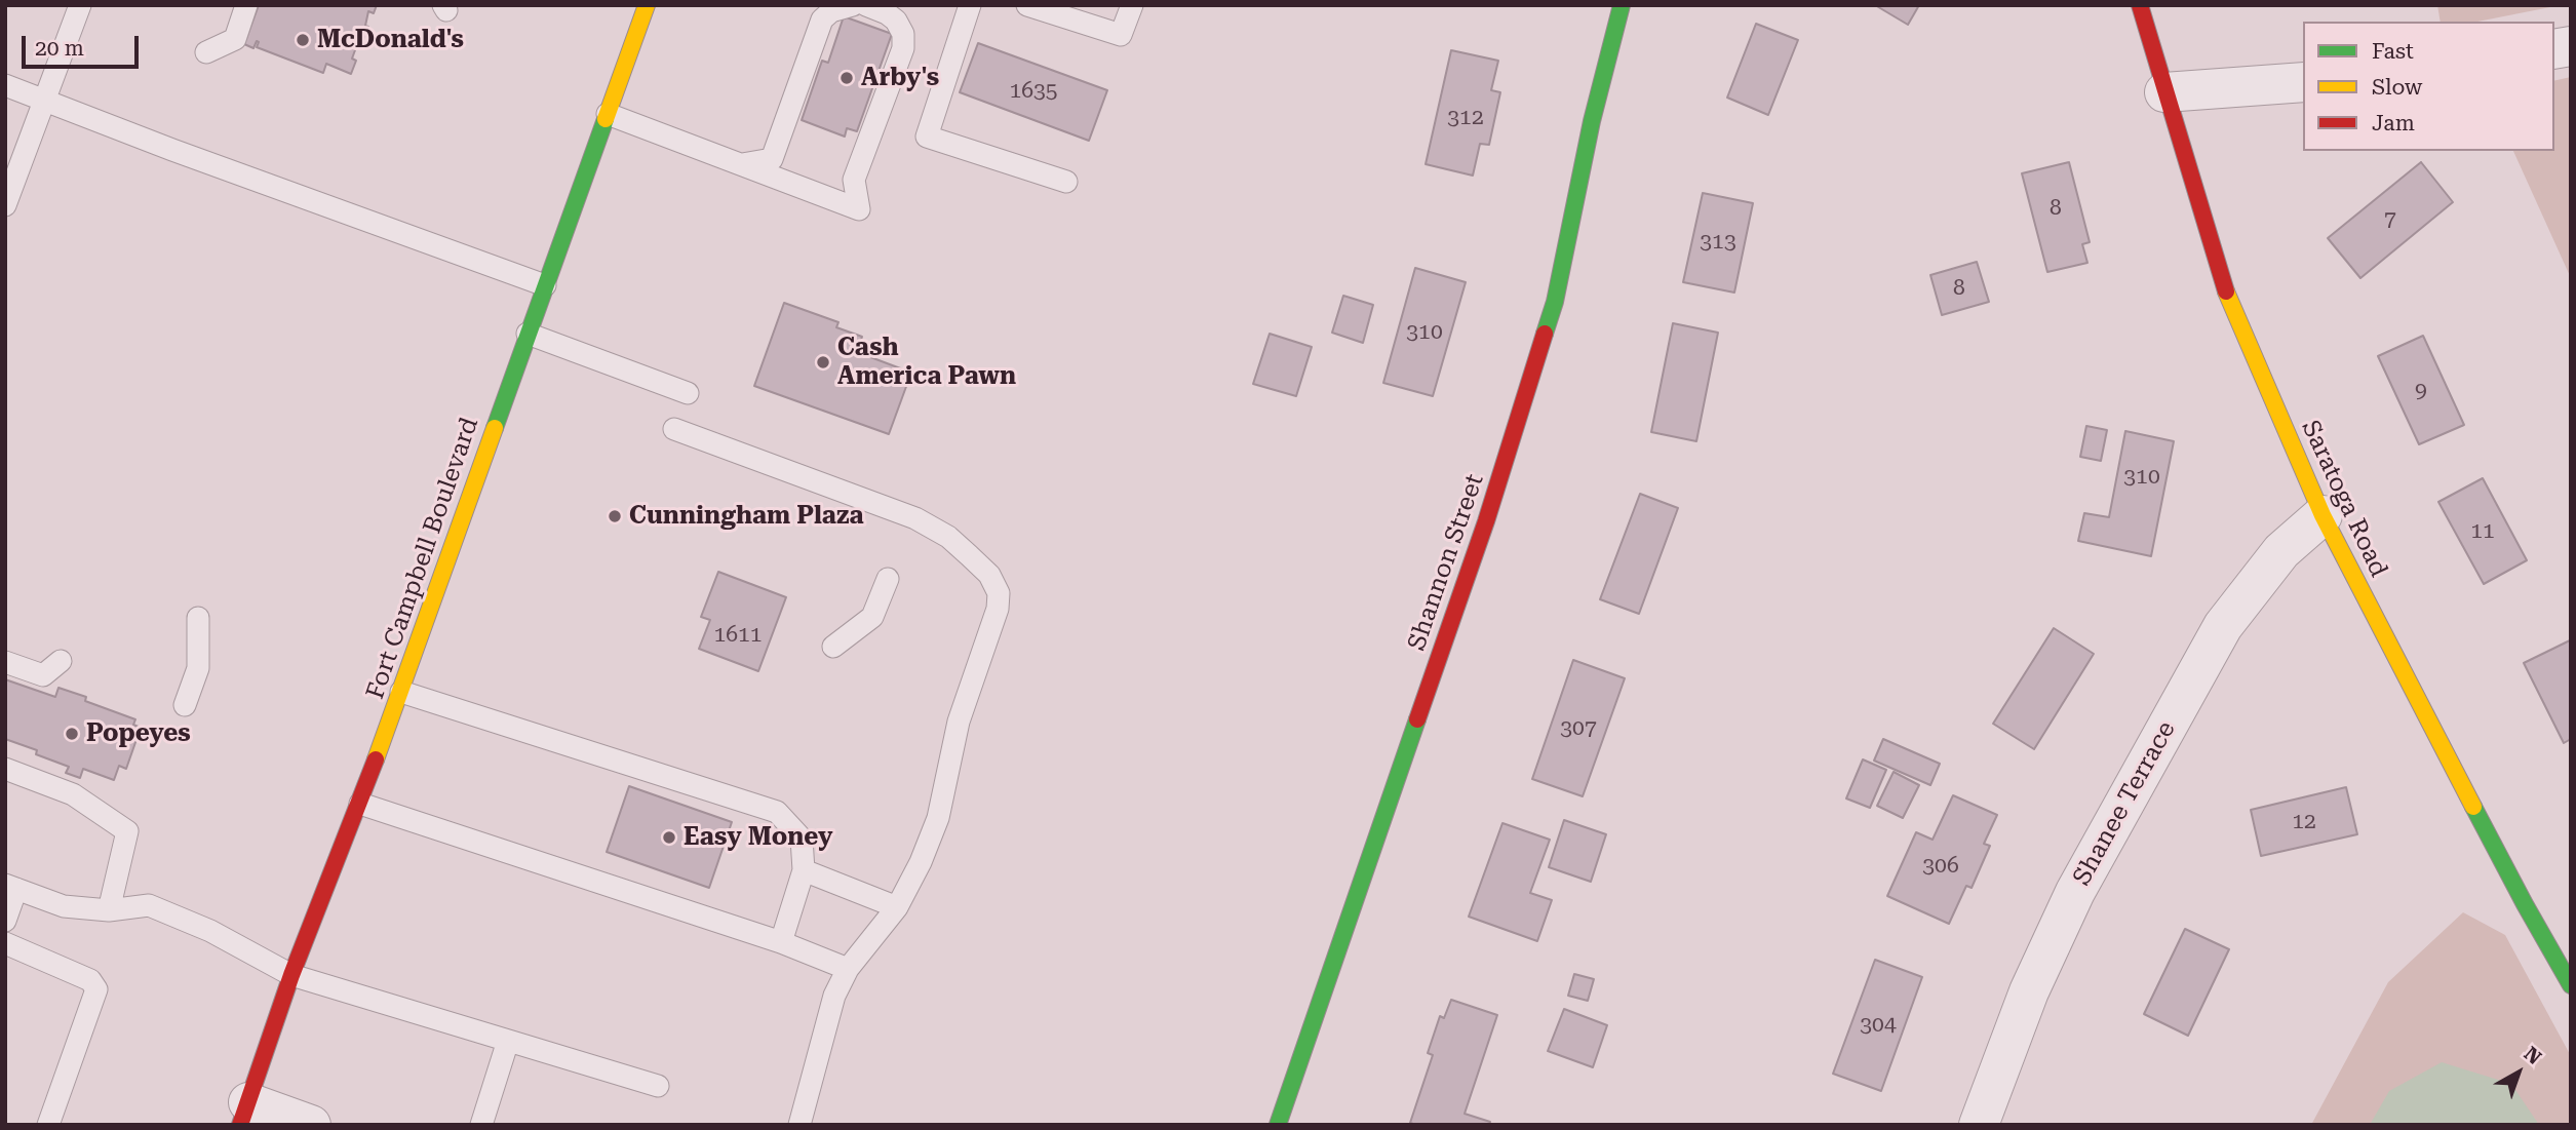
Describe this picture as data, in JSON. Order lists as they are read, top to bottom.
{
  "streets": {
    "main road": ["Saratoga Road", "Fort Campbell Boulevard", "Shannon Street"],
    "street": ["Shanee Terrace"]
  },
  "crossings": [
    ["Saratoga Road", "Shanee Terrace"]
  ],
  "places": [
    "McDonald's",
    "Arby's",
    "Cash America Pawn",
    "Cunningham Plaza",
    "Popeyes",
    "Easy Money"
  ],
  "house_numbers": [
    "1635",
    "312",
    "8",
    "7",
    "313",
    "8",
    "310",
    "9",
    "310",
    "11",
    "1611",
    "307",
    "12",
    "306",
    "304"
  ],
  "legend": ["Fast", "Slow", "Jam"],
  "scale_bar": "20 m",
  "north": "top right"
}
